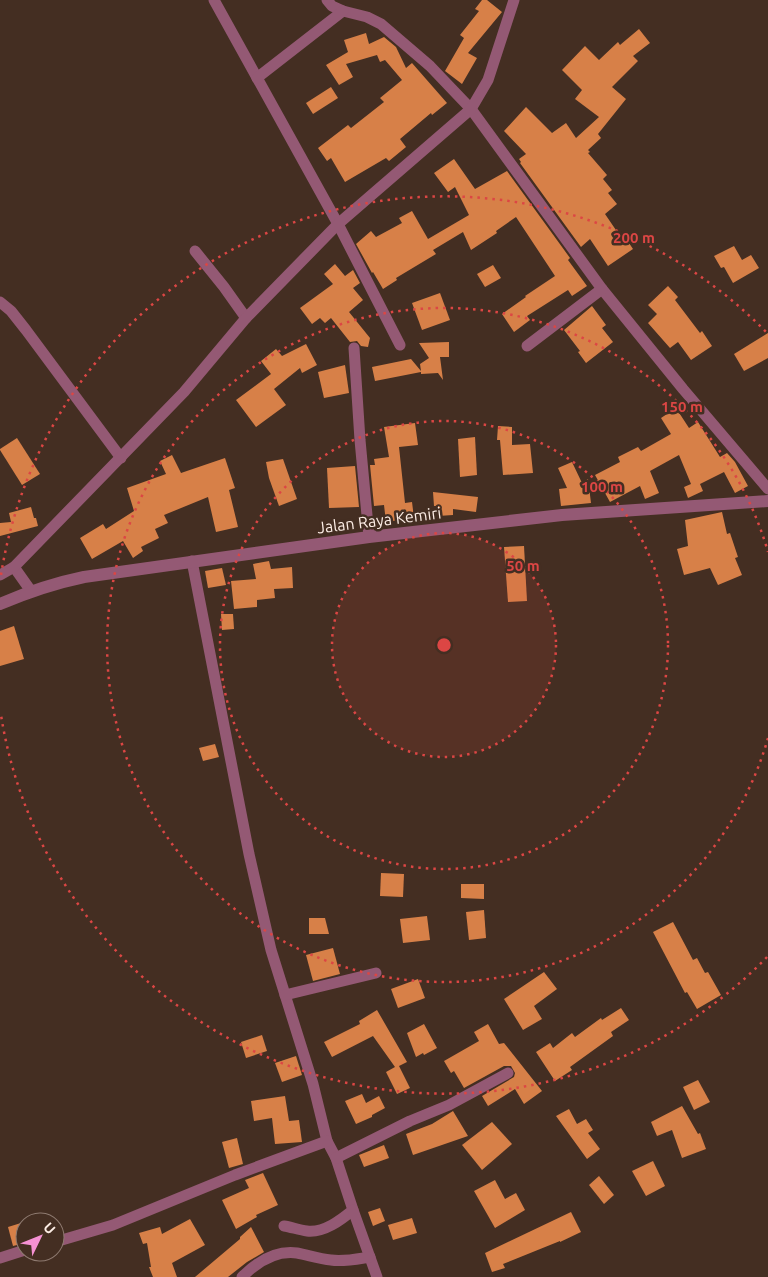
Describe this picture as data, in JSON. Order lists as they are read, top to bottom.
{
  "streets": {
    "street": ["Jalan Raya Kemiri"]
  },
  "north": "top right",
  "rings": [
    "200 m",
    "150 m",
    "100 m",
    "50 m"
  ]
}
